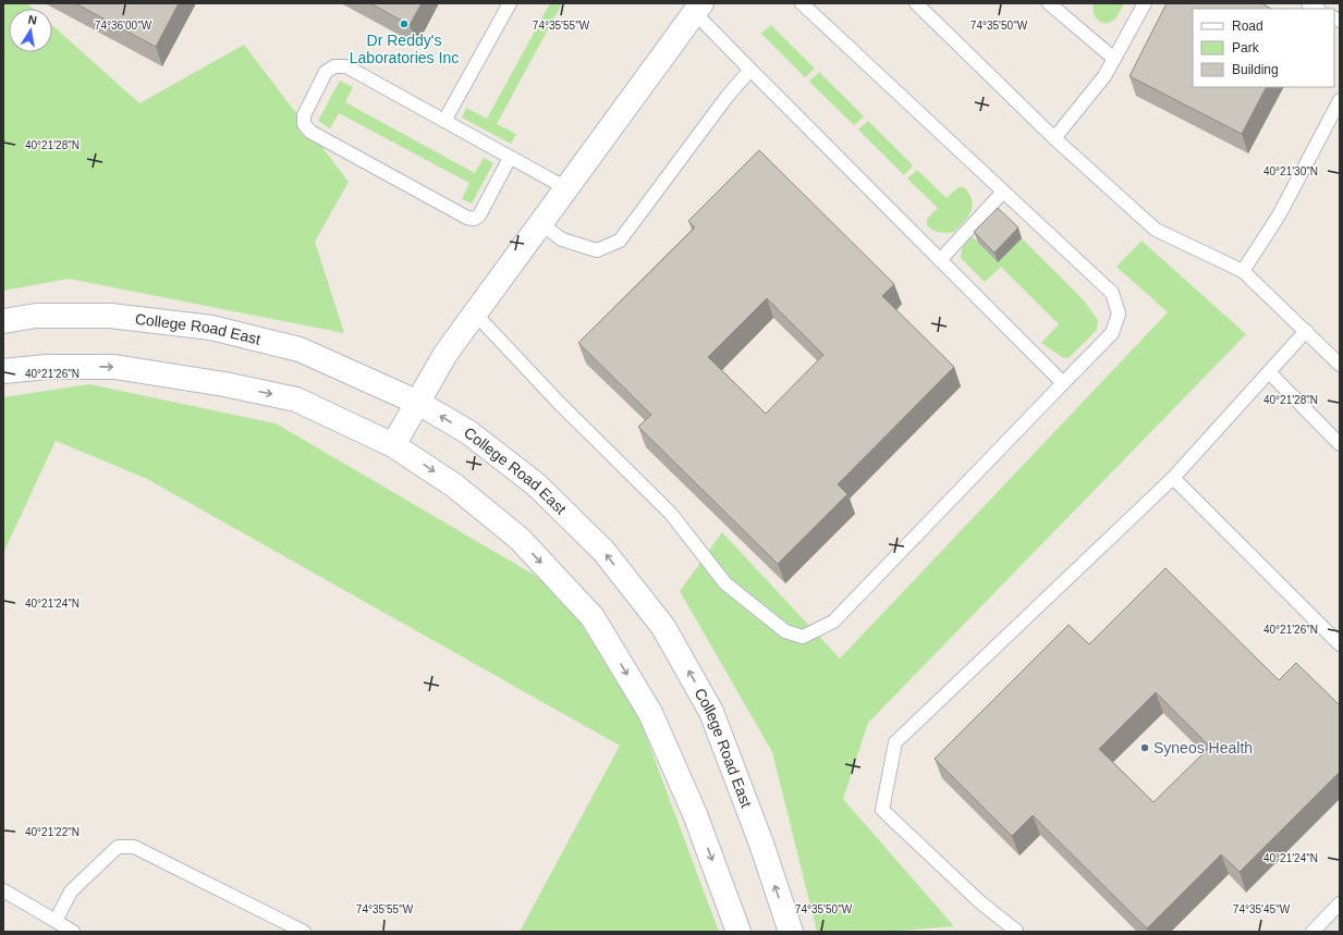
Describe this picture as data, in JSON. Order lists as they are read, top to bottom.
{
  "streets": {
    "street": ["College Road East"]
  },
  "places": ["Dr Reddy's Laboratories Inc", "Syneos Health"],
  "legend": ["Road", "Park", "Building"],
  "north": "top",
  "coordinates": [
    "74°36'00\"W",
    "74°35'55\"W",
    "74°35'50\"W",
    "40°21'28\"N",
    "40°21'30\"N",
    "40°21'26\"N",
    "40°21'24\"N",
    "40°21'22\"N",
    "74°35'45\"W"
  ]
}
